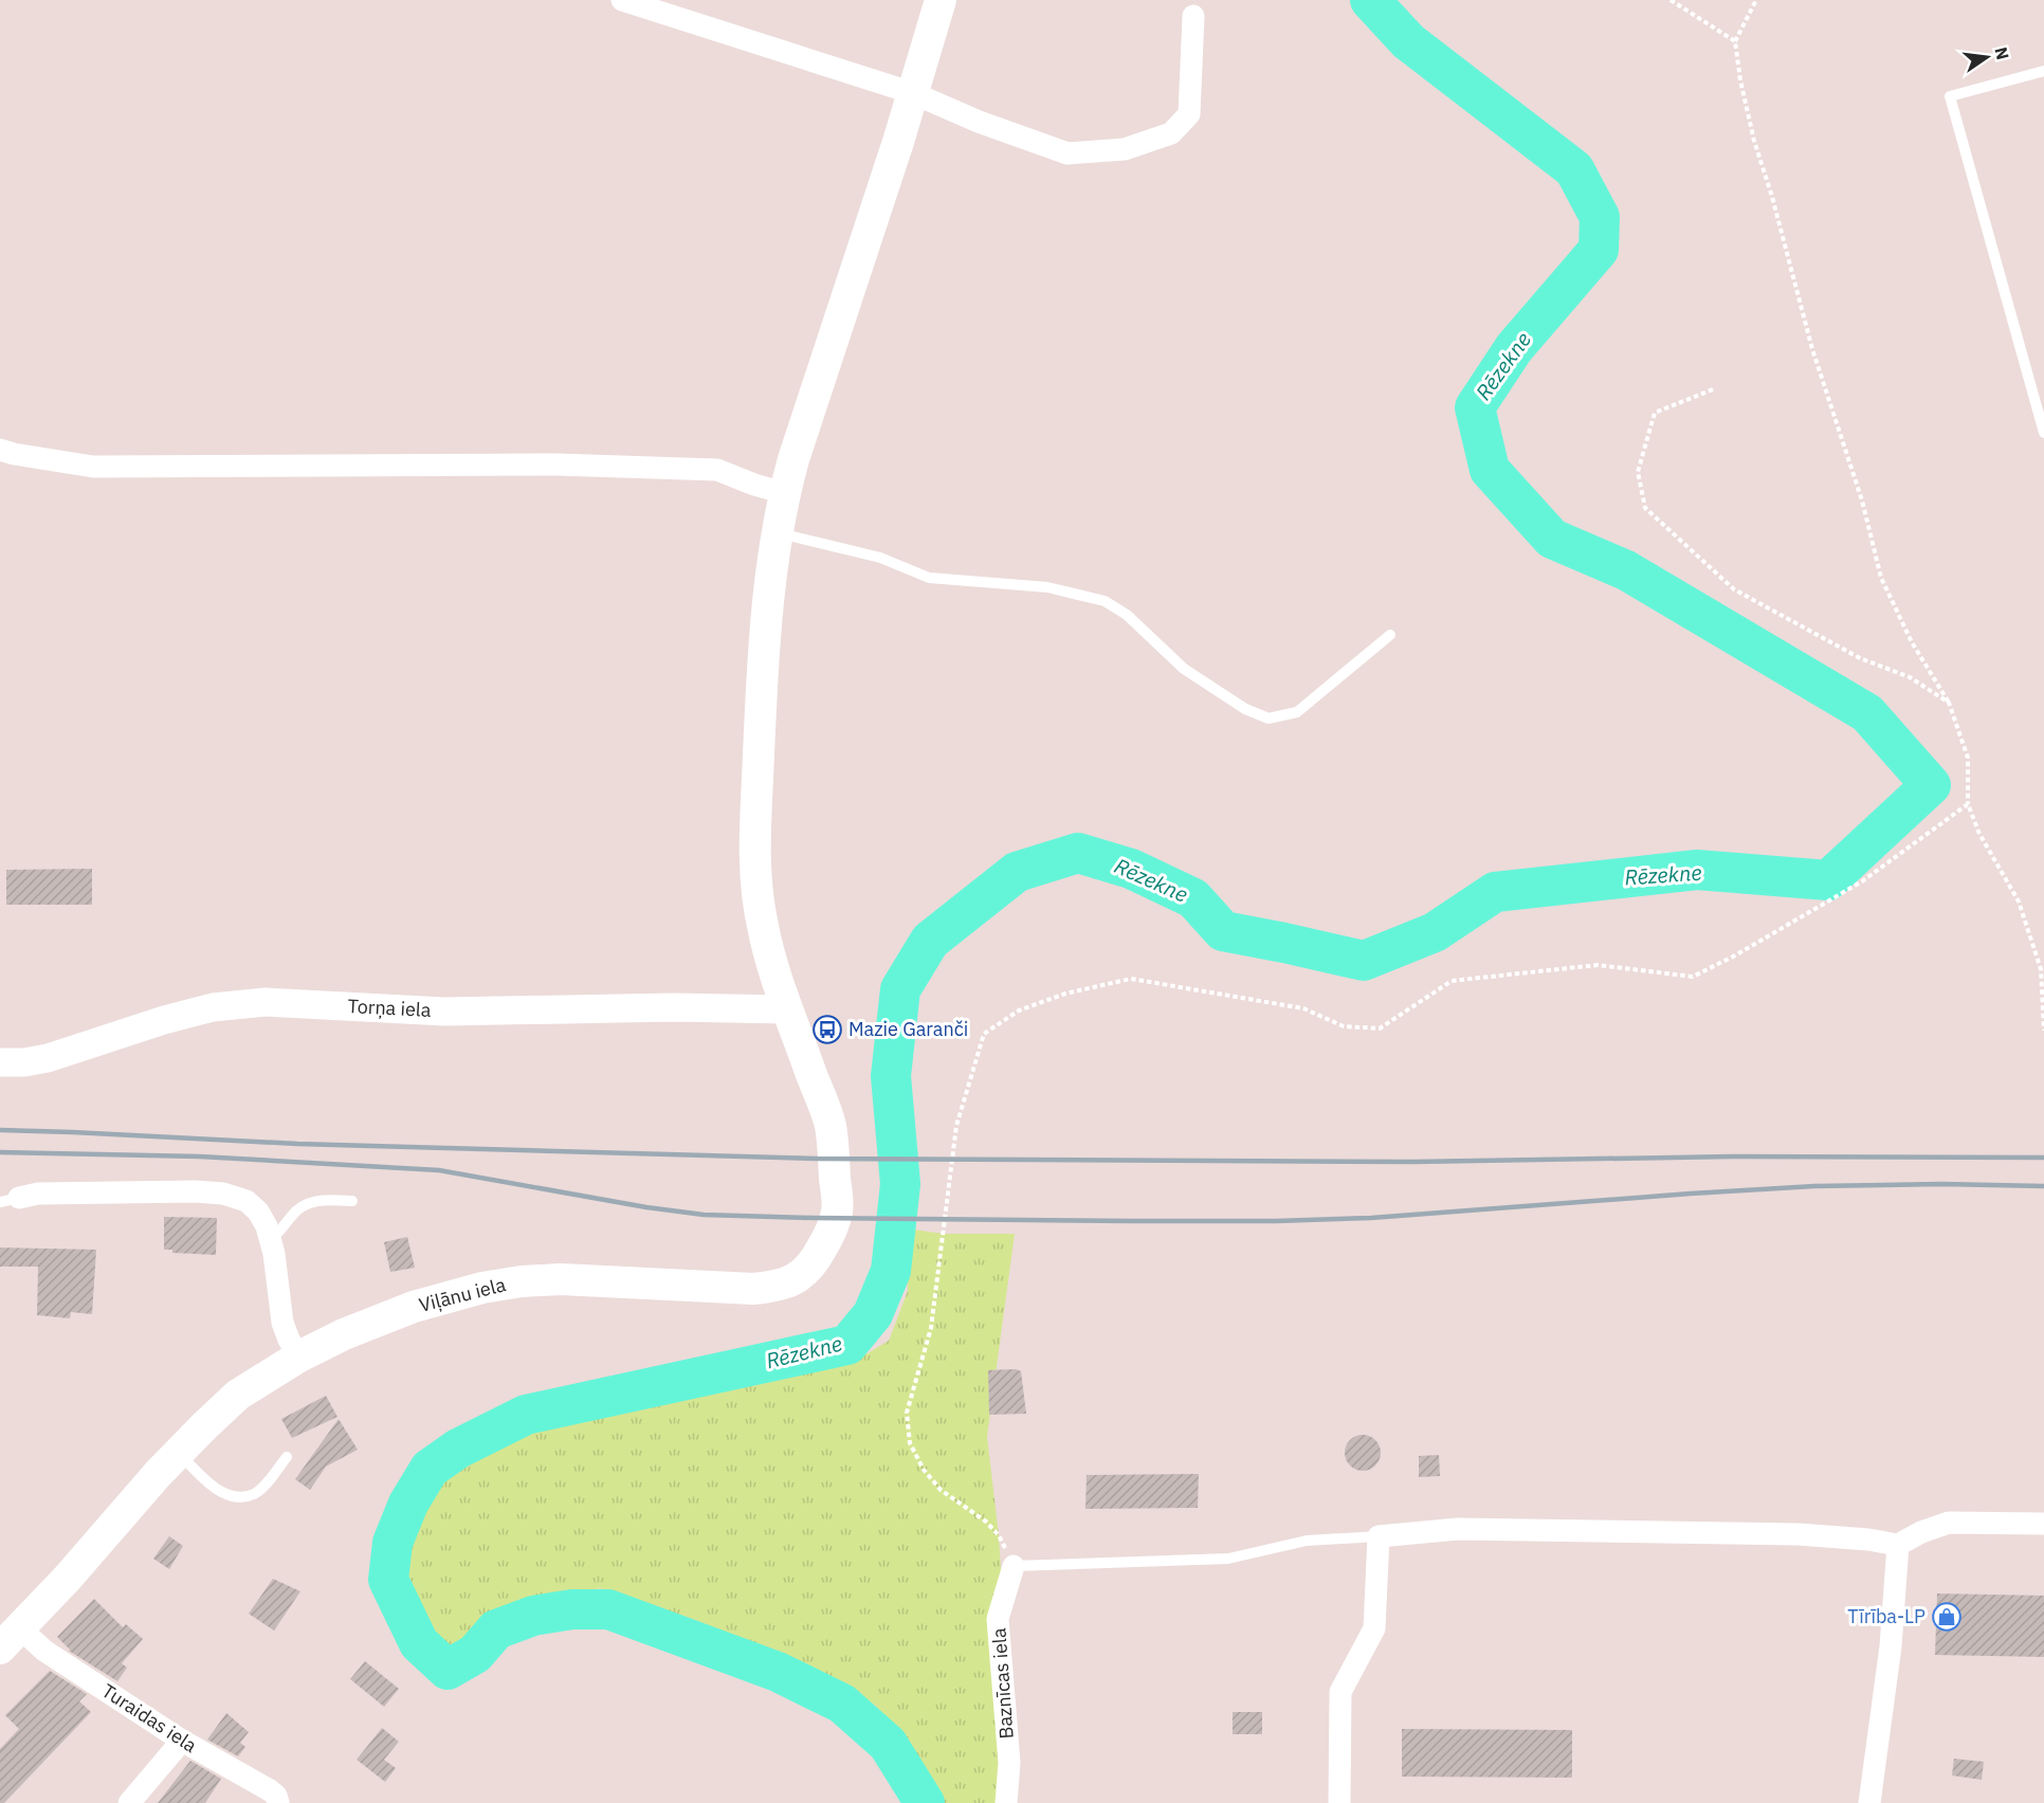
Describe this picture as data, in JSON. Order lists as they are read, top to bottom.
{
  "streets": {
    "main road": ["Viļānu iela"],
    "street": ["Torņa iela", "Baznīcas iela", "Turaidas iela"]
  },
  "crossings": [
    ["Torņa iela", "Viļānu iela"],
    ["Viļānu iela", "Turaidas iela"]
  ],
  "water": ["Rēzekne"],
  "places": {
    "bus stop": ["Mazie Garanči"],
    "shop": ["Tīrība-LP"]
  },
  "north": "right"
}
